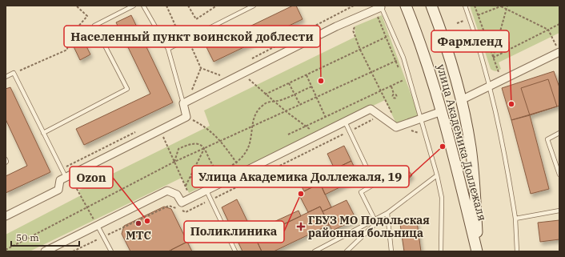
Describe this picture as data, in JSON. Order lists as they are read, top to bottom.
{
  "streets": {
    "main road": ["улица Академика Доллежаля"]
  },
  "places": {
    "other": [
      "Населенный пункт воинской доблести",
      "Фармленд",
      "Улица Академика Доллежаля, 19",
      "Поликлиника",
      "Ozon",
      "МТС"
    ],
    "health": ["ГБУЗ МО Подольская районная больница"]
  },
  "scale_bar": "50 m"
}
